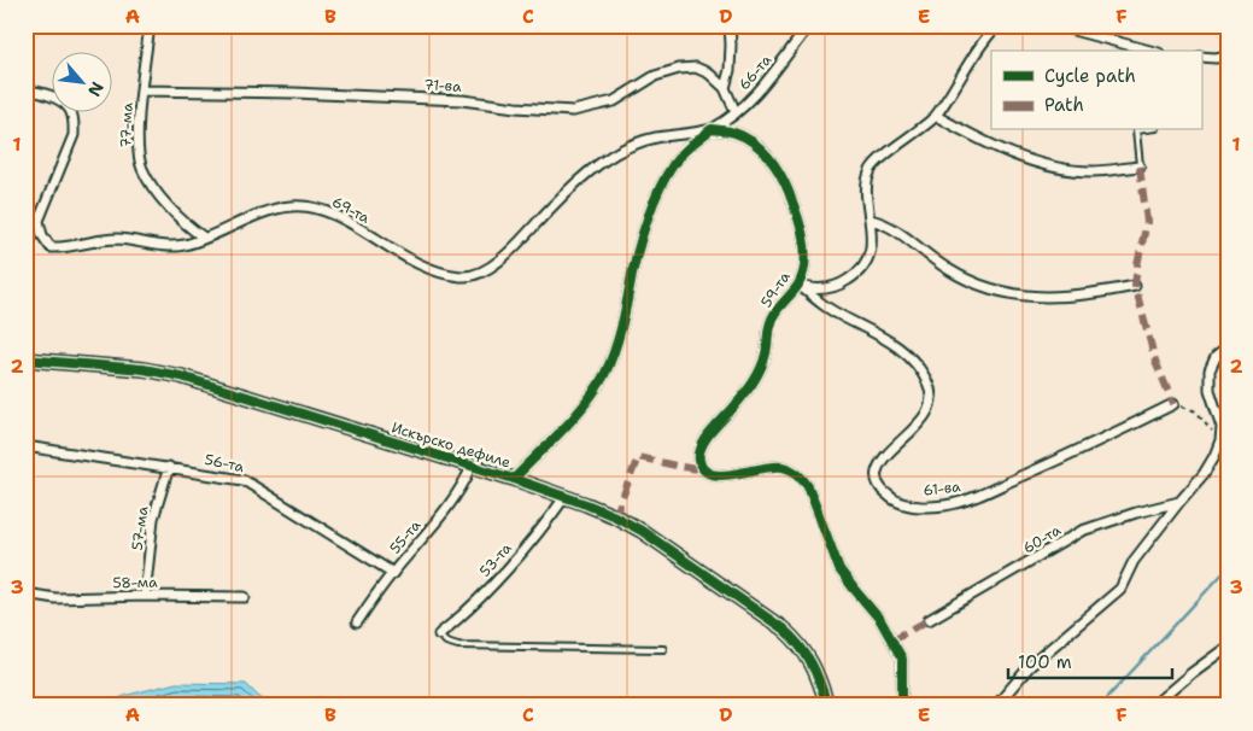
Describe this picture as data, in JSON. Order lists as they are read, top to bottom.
{
  "streets": {
    "main road": ["Искърско дефиле"],
    "street": [
      "66-та",
      "71-ва",
      "77-ма",
      "69-та",
      "59-та",
      "56-та",
      "61-ва",
      "57-ма",
      "55-та",
      "60-та",
      "53-та",
      "58-ма"
    ]
  },
  "crossings": [
    ["66-та", "69-та"],
    ["66-та", "59-та"],
    ["71-ва", "77-ма"],
    ["77-ма", "69-та"],
    ["69-та", "59-та"],
    ["59-та", "61-ва"],
    ["Искърско дефиле", "55-та"],
    ["Искърско дефиле", "53-та"],
    ["56-та", "57-ма"],
    ["56-та", "55-та"],
    ["57-ма", "58-ма"]
  ],
  "legend": ["Cycle path", "Path"],
  "scale_bar": "100 m",
  "north": "bottom right",
  "grid": {
    "columns": [
      "A",
      "B",
      "C",
      "D",
      "E",
      "F"
    ],
    "rows": ["1", "2", "3"]
  }
}
